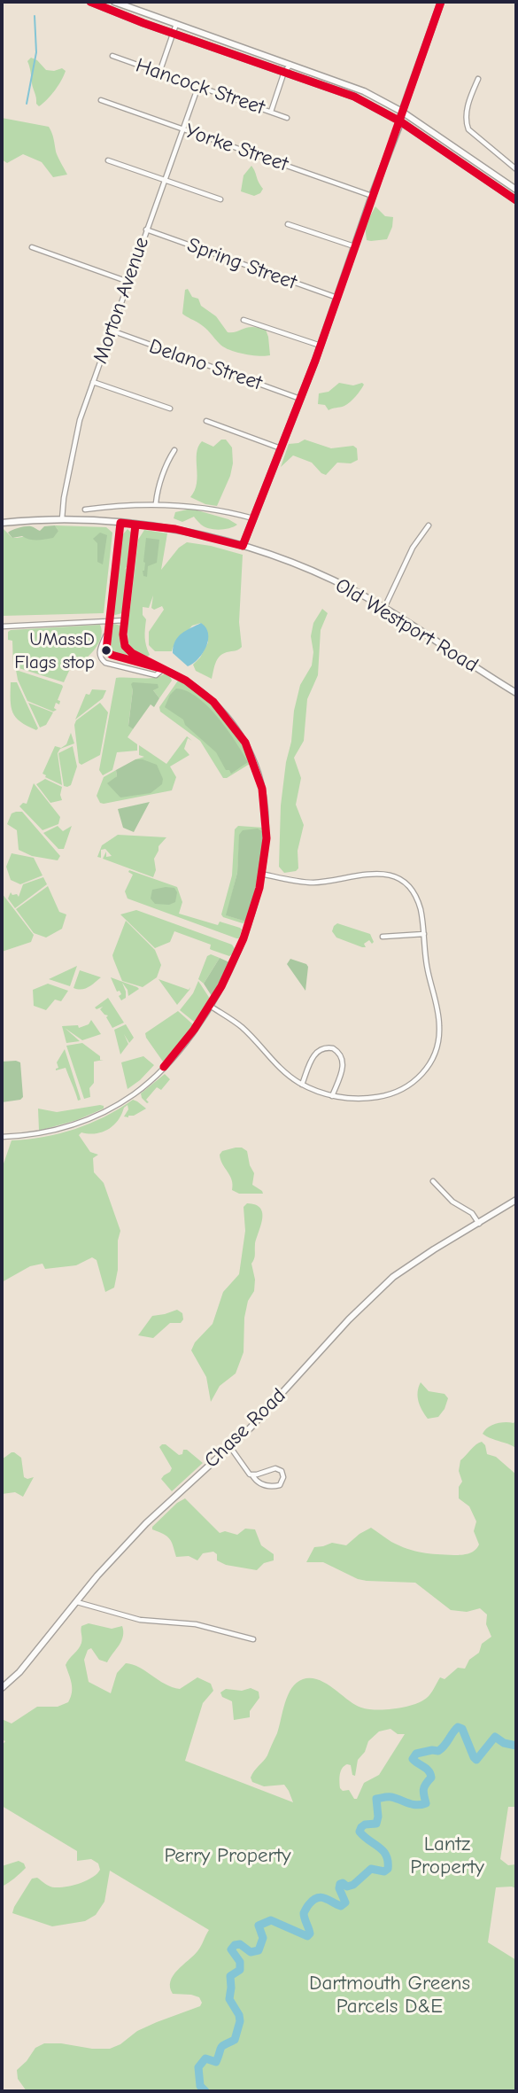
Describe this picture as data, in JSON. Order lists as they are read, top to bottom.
{
  "streets": {
    "main road": ["Old Westport Road", "Chase Road"],
    "street": [
      "Hancock Street",
      "Yorke Street",
      "Spring Street",
      "Morton Avenue",
      "Delano Street"
    ]
  },
  "crossings": [
    ["Hancock Street", "Morton Avenue"],
    ["Yorke Street", "Morton Avenue"],
    ["Spring Street", "Morton Avenue"],
    ["Morton Avenue", "Delano Street"],
    ["Morton Avenue", "Old Westport Road"]
  ],
  "parks": ["Lantz Property", "Perry Property", "Dartmouth Greens Parcels D&E"],
  "places": ["UMassD Flags stop"]
}
